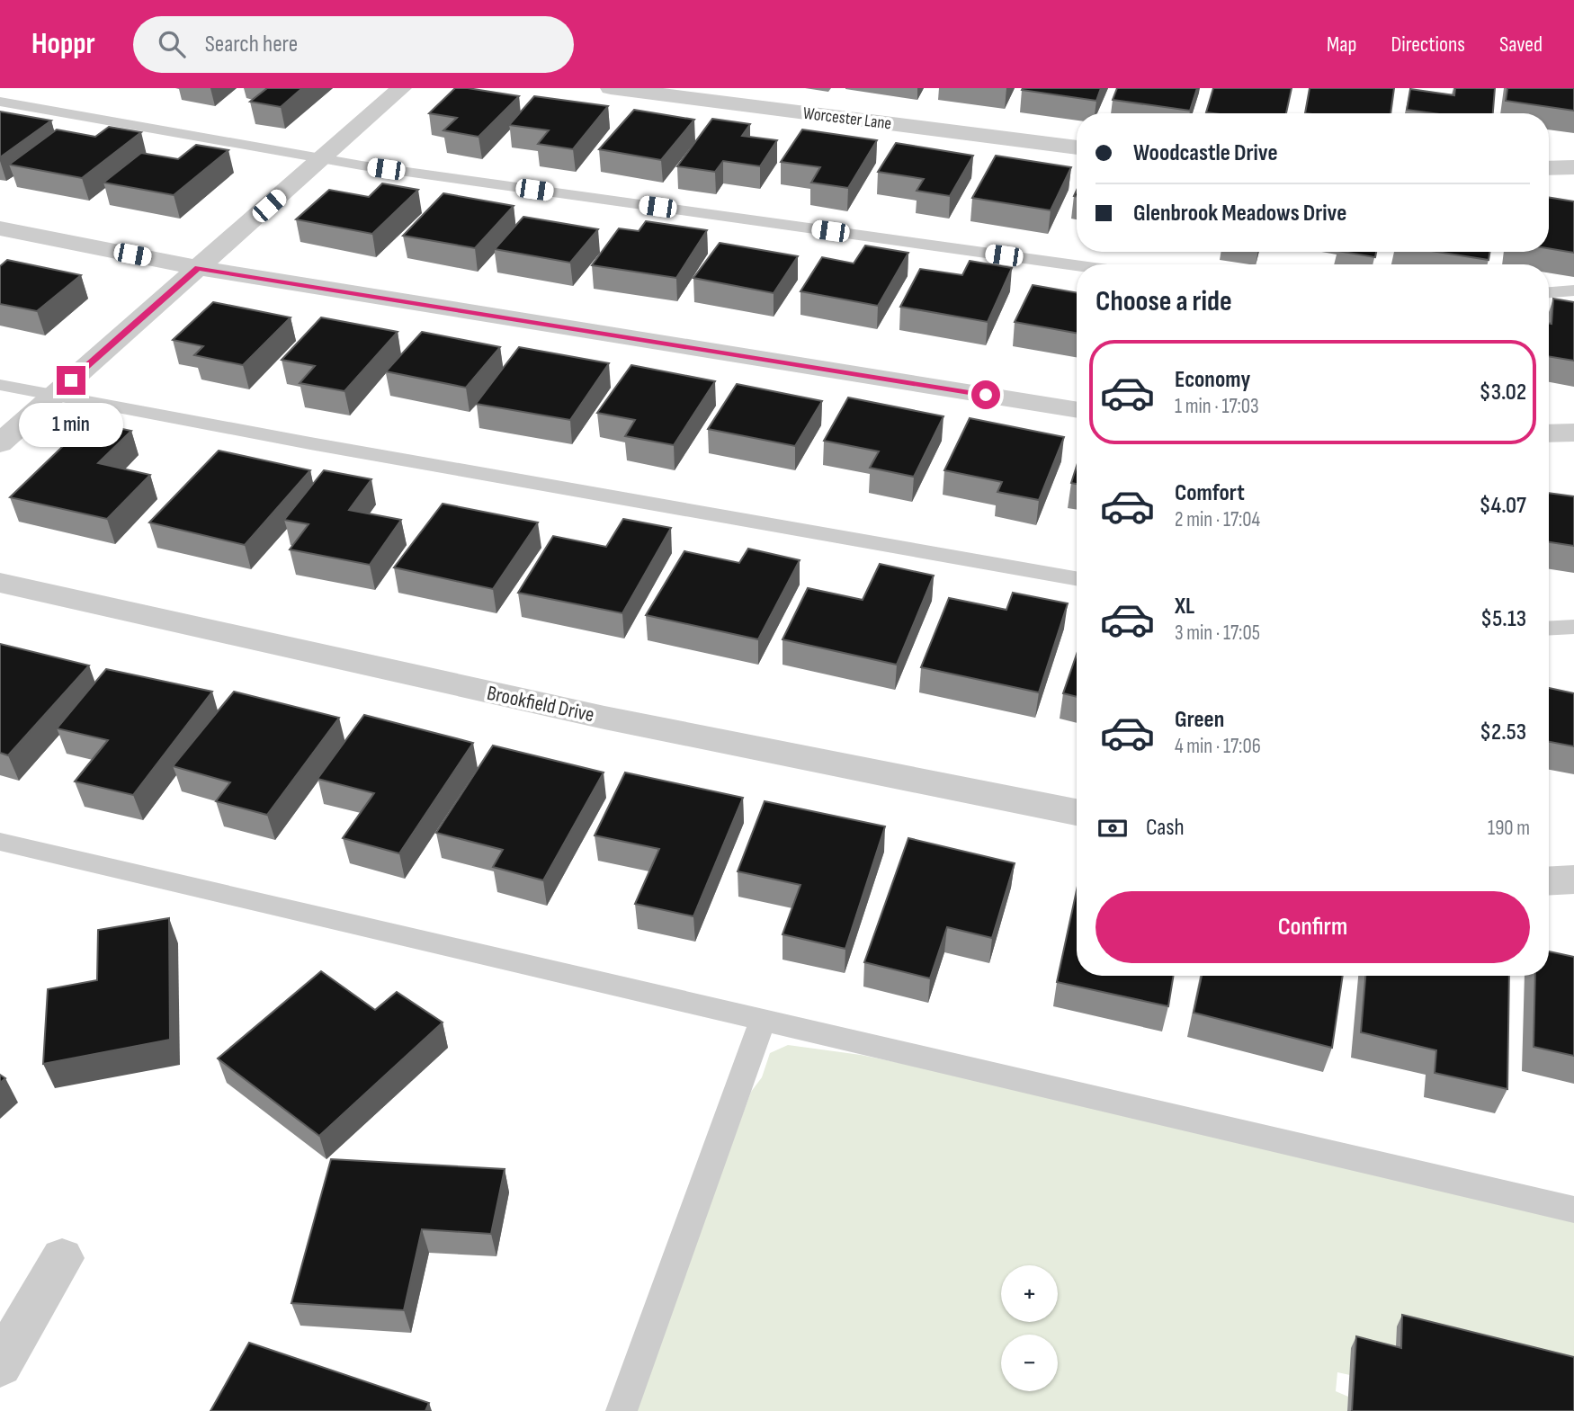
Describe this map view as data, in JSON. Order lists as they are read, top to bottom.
{
  "streets": {
    "street": ["Worcester Lane", "Brookfield Drive"]
  },
  "page": {
    "header": "Hoppr",
    "search": "Search here",
    "nav": ["Map", "Directions", "Saved"],
    "banner": ["Woodcastle Drive", "Glenbrook Meadows Drive"],
    "heading": "Choose a ride",
    "list": [
      {
        "name": "Economy",
        "note": "1 min · 17:03",
        "value": "$3.02"
      },
      {
        "name": "Comfort",
        "note": "2 min · 17:04",
        "value": "$4.07"
      },
      {
        "name": "XL",
        "note": "3 min · 17:05",
        "value": "$5.13"
      },
      {
        "name": "Green",
        "note": "4 min · 17:06",
        "value": "$2.53"
      }
    ],
    "bubble": "1 min",
    "pay": ["Cash", "190 m"],
    "buttons": "Confirm",
    "map_buttons": ["+", "−"]
  }
}
